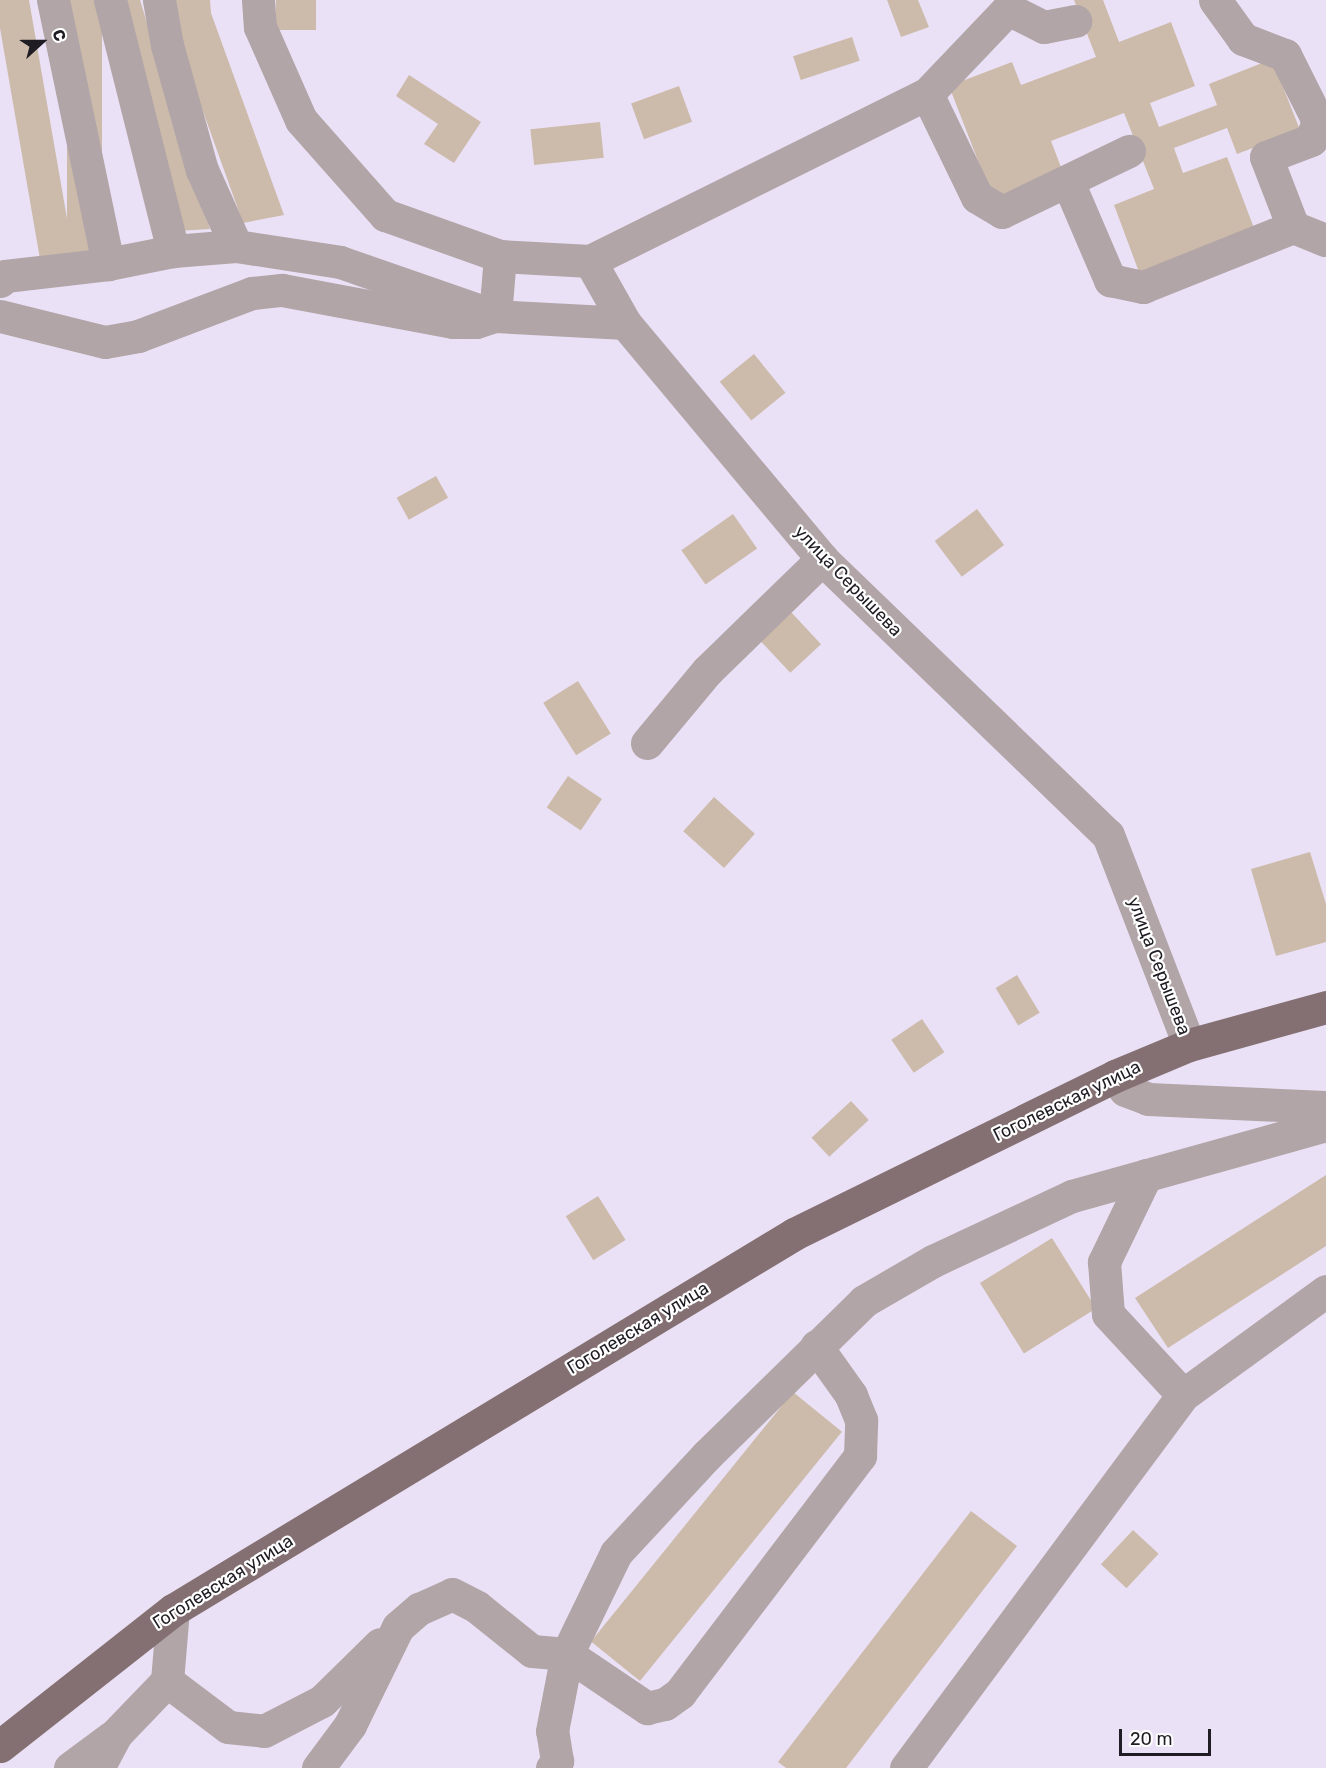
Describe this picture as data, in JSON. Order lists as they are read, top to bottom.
{
  "streets": {
    "main road": ["Гоголевская улица"],
    "street": ["улица Серышева"]
  },
  "crossings": [
    ["улица Серышева", "Гоголевская улица"]
  ],
  "scale_bar": "20 m",
  "north": "right"
}
